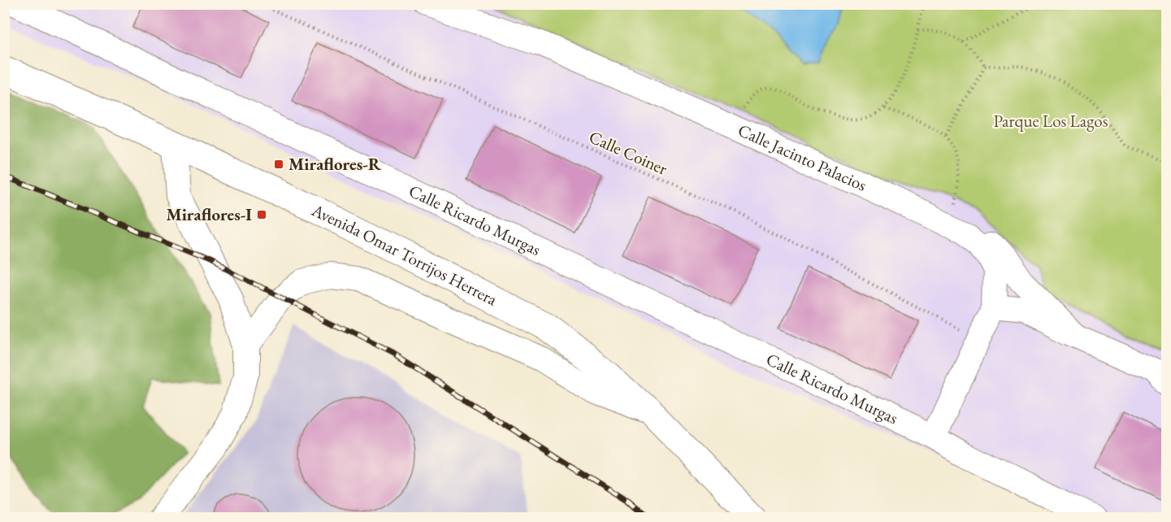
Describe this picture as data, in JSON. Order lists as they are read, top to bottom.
{
  "streets": {
    "main road": ["Avenida Omar Torrijos Herrera"],
    "street": ["Calle Jacinto Palacios", "Calle Ricardo Murgas"],
    "path": ["Calle Coiner"]
  },
  "crossings": [
    ["Calle Coiner", "Calle Jacinto Palacios"],
    ["Calle Jacinto Palacios", "Calle Ricardo Murgas"]
  ],
  "parks": ["Parque Los Lagos"],
  "places": {
    "transit": ["Miraflores-R", "Miraflores-I"]
  }
}
